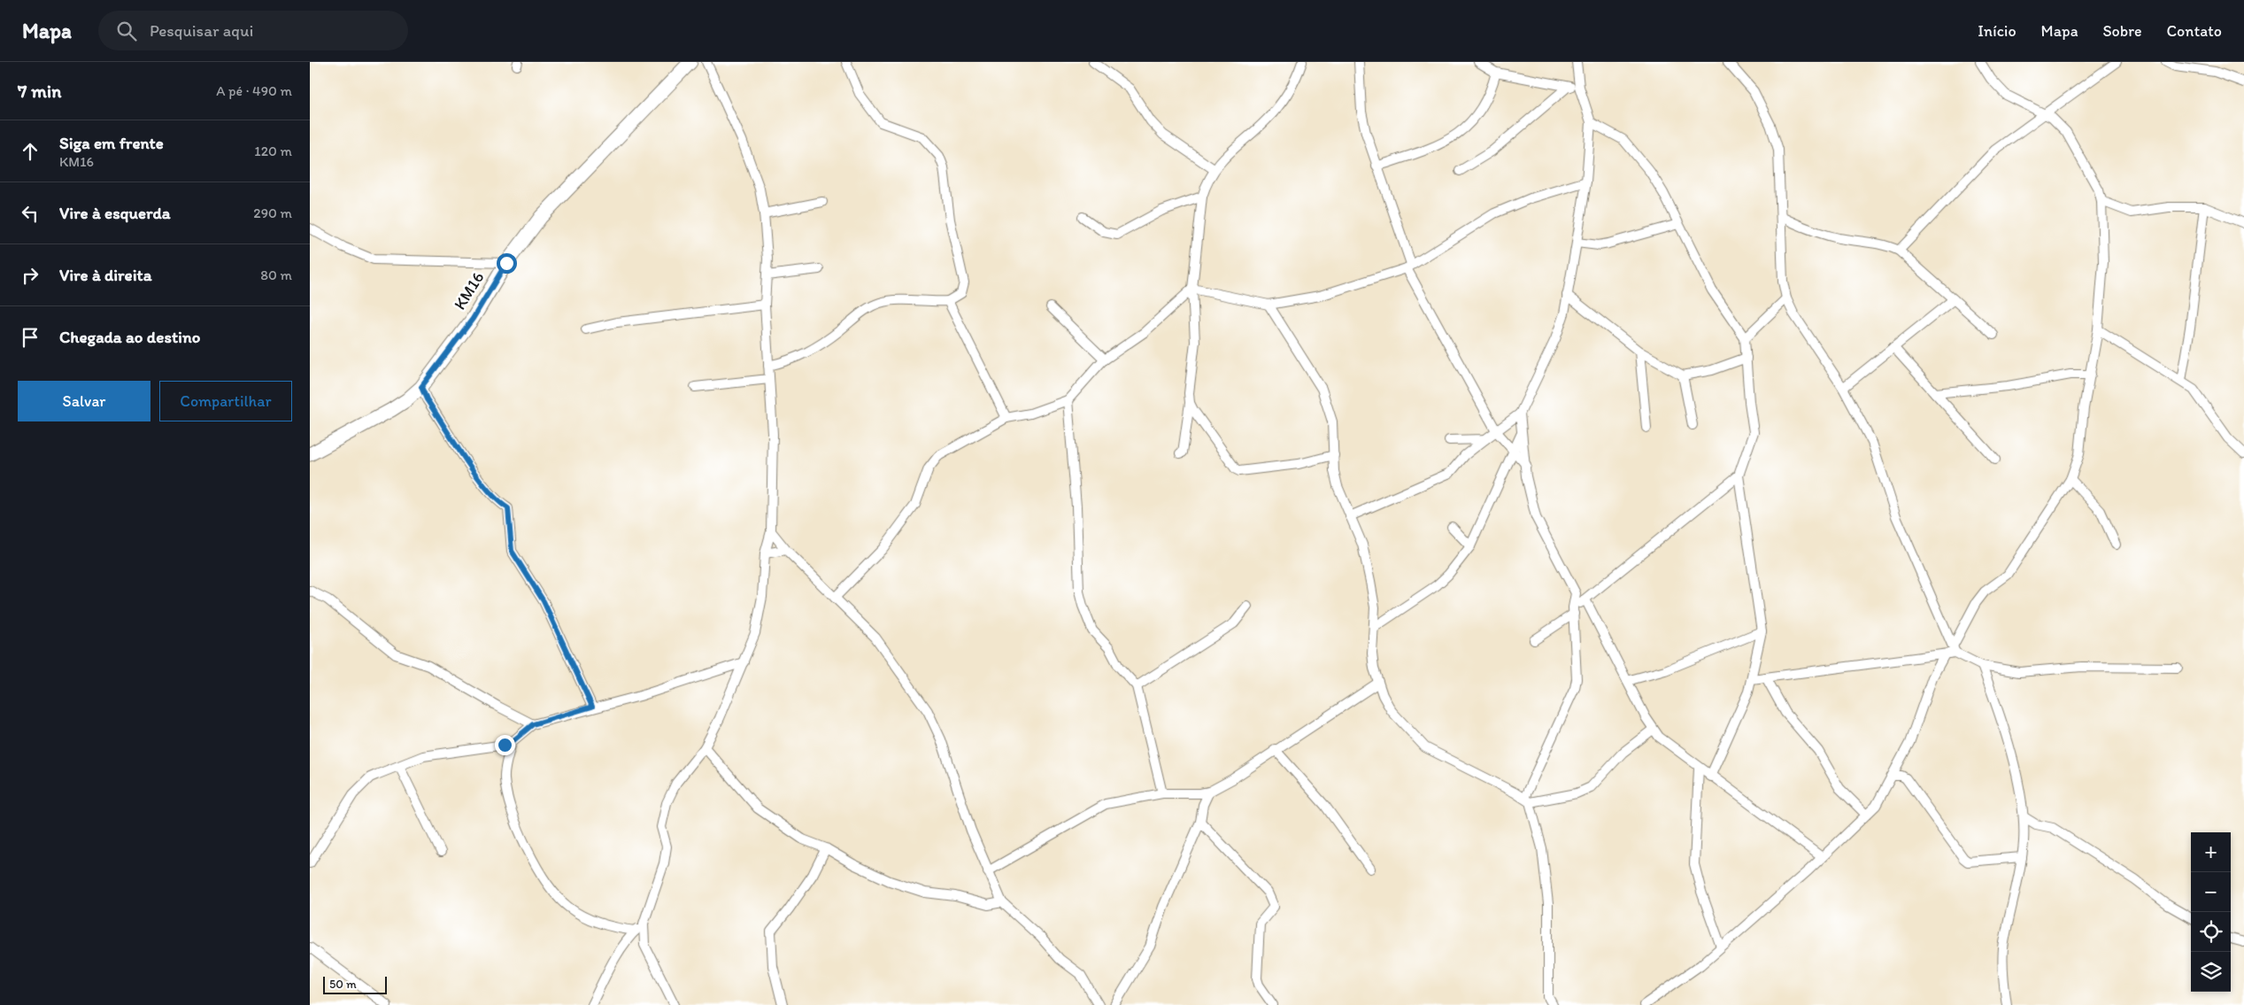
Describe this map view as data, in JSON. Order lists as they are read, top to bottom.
{
  "streets": {
    "street": ["KM16"]
  },
  "scale_bar": "50 m",
  "page": {
    "header": "Mapa",
    "search": "Pesquisar aqui",
    "nav": [
      "Início",
      "Mapa",
      "Sobre",
      "Contato"
    ],
    "heading": ["7 min", "A pé · 490 m"],
    "list": [
      ["Siga em frente", "KM16", "120 m"],
      ["Vire à esquerda", "290 m"],
      ["Vire à direita", "80 m"],
      "Chegada ao destino"
    ],
    "buttons": ["Salvar", "Compartilhar"],
    "map_buttons": ["+", "−"],
    "scale": "50 m"
  }
}
